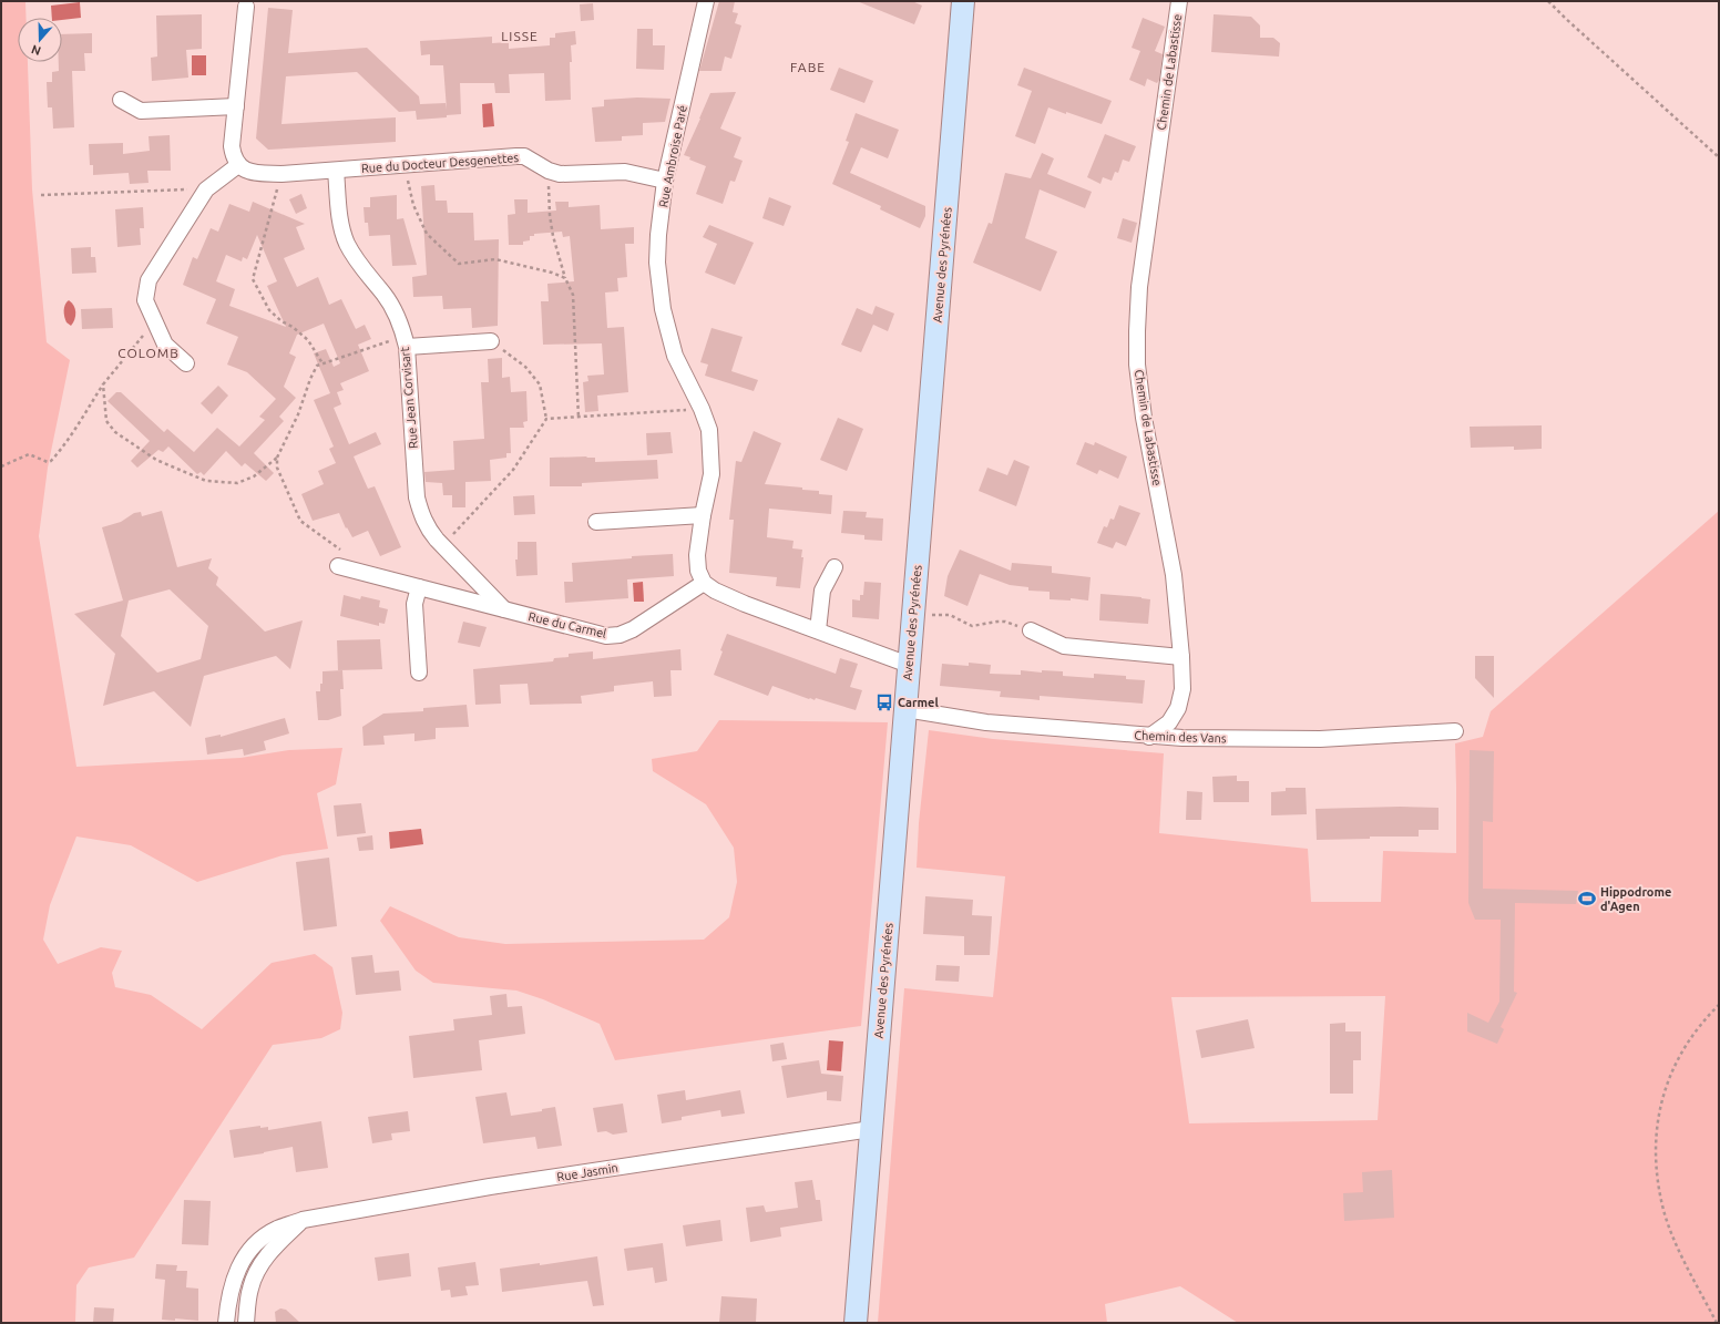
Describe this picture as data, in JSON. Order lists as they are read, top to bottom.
{
  "streets": {
    "main road": ["Avenue des Pyrénées"],
    "street": [
      "Chemin de Labastisse",
      "Rue Ambroise Paré",
      "Rue du Docteur Desgenettes",
      "Rue Jean Corvisart",
      "Rue du Carmel",
      "Chemin des Vans",
      "Rue Jasmin"
    ]
  },
  "crossings": [
    ["Chemin de Labastisse", "Chemin des Vans"],
    ["Rue Ambroise Paré", "Rue du Docteur Desgenettes"],
    ["Rue Ambroise Paré", "Rue du Carmel"],
    ["Rue du Docteur Desgenettes", "Rue Jean Corvisart"],
    ["Avenue des Pyrénées", "Chemin des Vans"],
    ["Avenue des Pyrénées", "Rue Jasmin"],
    ["Rue Jean Corvisart", "Rue du Carmel"]
  ],
  "districts": ["LISSE", "FABE", "COLOMB"],
  "places": {
    "bus stop": ["Carmel"],
    "sports": ["Hippodrome d'Agen"]
  },
  "north": "bottom"
}
